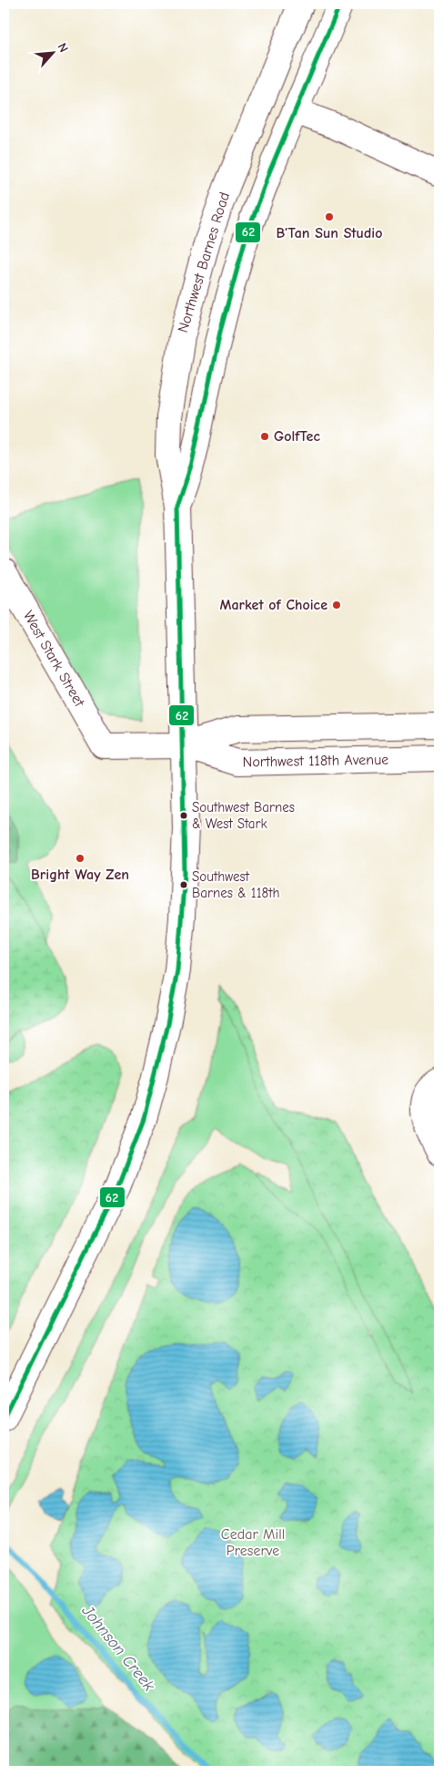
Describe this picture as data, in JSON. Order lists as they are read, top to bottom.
{
  "streets": {
    "main road": ["Northwest Barnes Road", "West Stark Street", "Northwest 118th Avenue"]
  },
  "crossings": [
    ["Northwest Barnes Road", "West Stark Street"],
    ["Northwest Barnes Road", "Northwest 118th Avenue"],
    ["West Stark Street", "Northwest 118th Avenue"]
  ],
  "water": ["Johnson Creek"],
  "parks": ["Cedar Mill Preserve"],
  "places": [
    "B’Tan Sun Studio",
    "GolfTec",
    "Market of Choice",
    "Southwest Barnes & West Stark",
    "Bright Way Zen",
    "Southwest Barnes & 118th"
  ],
  "lines": ["transit line 62"],
  "north": "top right"
}
